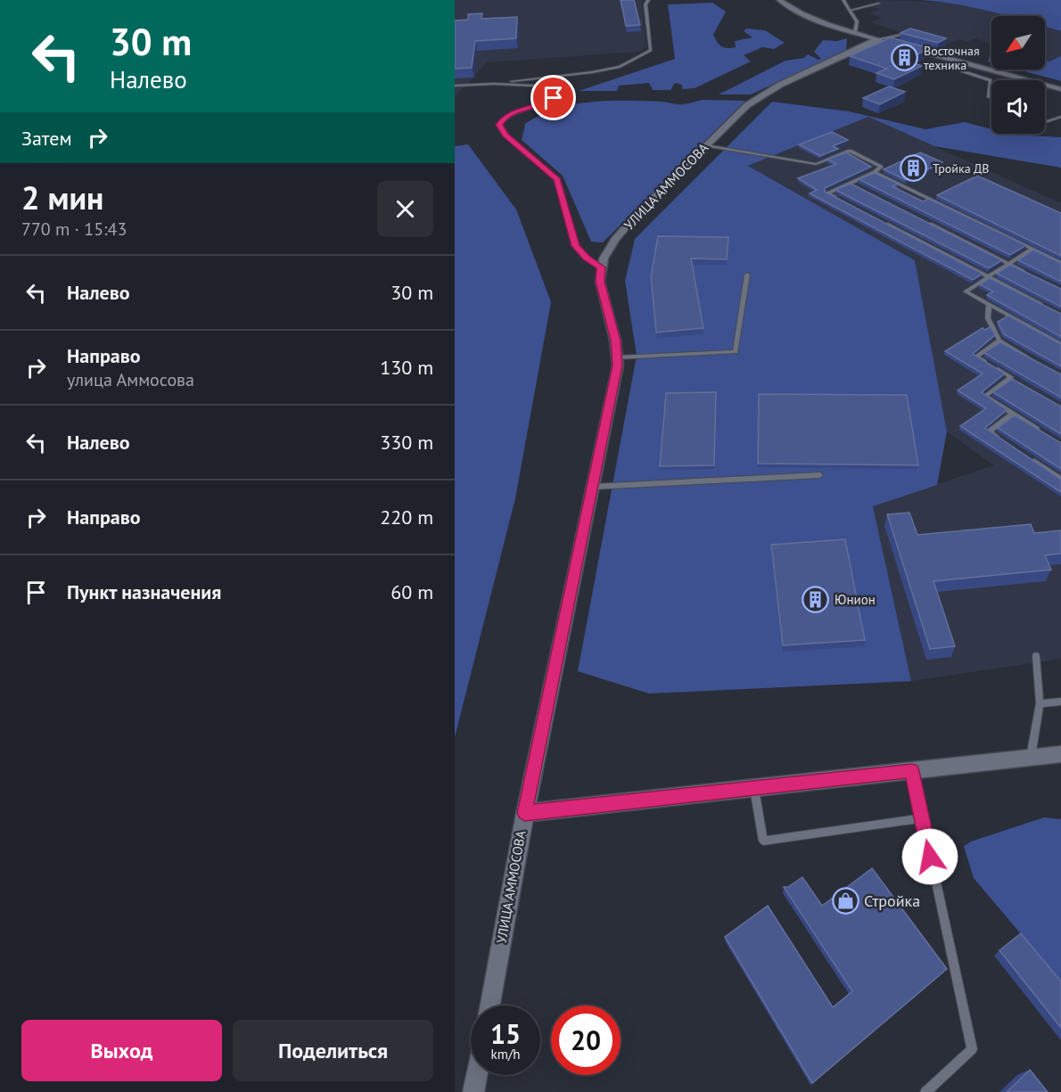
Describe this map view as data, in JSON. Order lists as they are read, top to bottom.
{
  "streets": {
    "street": ["УЛИЦА АММОСОВА"]
  },
  "places": {
    "building": ["Восточная техника", "Тройка ДВ", "Юнион"],
    "shop": ["Стройка"]
  },
  "north": "bottom left",
  "page": {
    "turn": ["30 m", "Налево"],
    "then": "Затем",
    "heading": ["2 мин", "770 m · 15:43"],
    "list": [
      {
        "name": "Налево",
        "value": "30 m"
      },
      {
        "name": "Направо",
        "note": "улица Аммосова",
        "value": "130 m"
      },
      {
        "name": "Налево",
        "value": "330 m"
      },
      {
        "name": "Направо",
        "value": "220 m"
      },
      {
        "name": "Пункт назначения",
        "value": "60 m"
      }
    ],
    "speed": "15 km/h",
    "limit": "20",
    "buttons": ["Выход", "Поделиться"]
  }
}
